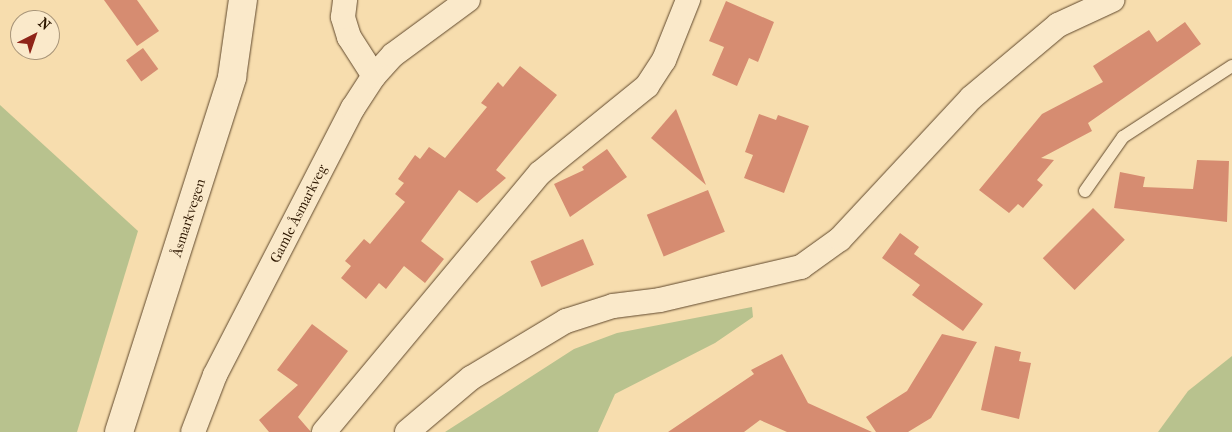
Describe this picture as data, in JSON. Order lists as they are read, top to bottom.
{
  "streets": {
    "main road": ["Åsmarkvegen"],
    "street": ["Gamle Åsmarkveg"]
  },
  "north": "top right"
}
